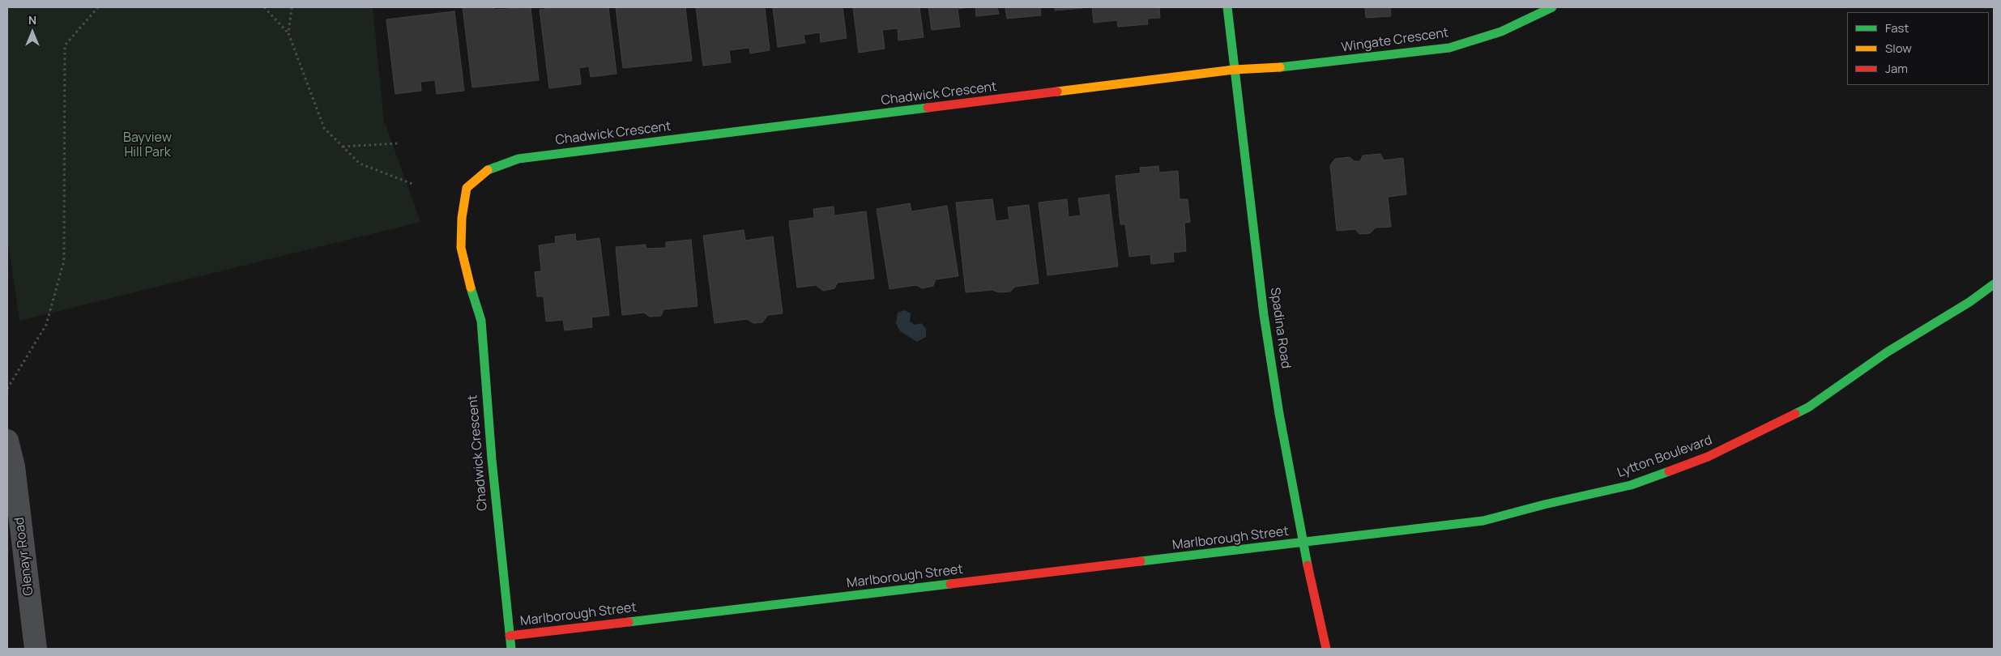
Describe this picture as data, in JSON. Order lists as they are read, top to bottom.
{
  "streets": {
    "street": [
      "Wingate Crescent",
      "Chadwick Crescent",
      "Spadina Road",
      "Lytton Boulevard",
      "Marlborough Street",
      "Glenayr Road"
    ]
  },
  "crossings": [
    ["Wingate Crescent", "Chadwick Crescent"],
    ["Wingate Crescent", "Spadina Road"],
    ["Chadwick Crescent", "Spadina Road"],
    ["Chadwick Crescent", "Marlborough Street"],
    ["Spadina Road", "Lytton Boulevard"],
    ["Spadina Road", "Marlborough Street"],
    ["Lytton Boulevard", "Marlborough Street"]
  ],
  "parks": ["Bayview Hill Park"],
  "legend": ["Fast", "Slow", "Jam"],
  "north": "top"
}
